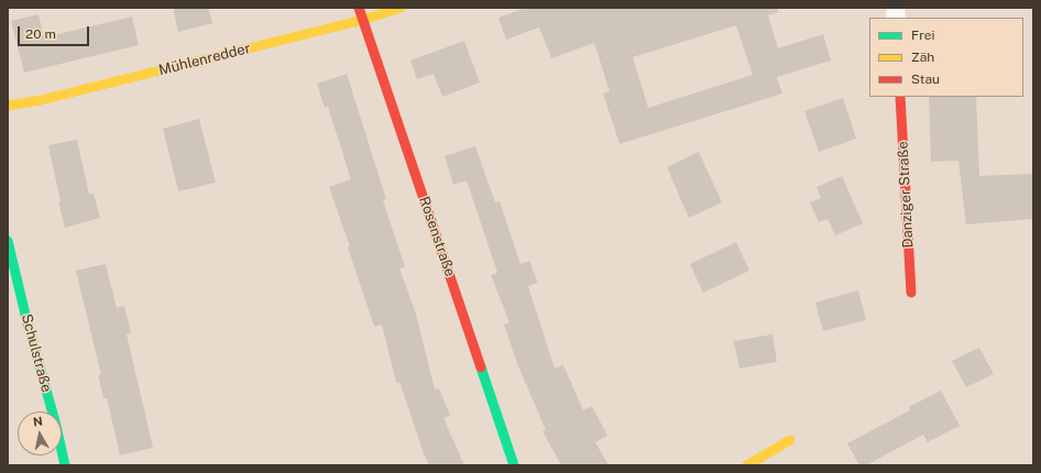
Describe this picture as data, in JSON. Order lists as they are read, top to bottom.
{
  "streets": {
    "street": [
      "Mühlenredder",
      "Danziger Straße",
      "Rosenstraße",
      "Schulstraße"
    ]
  },
  "crossings": [
    ["Mühlenredder", "Rosenstraße"]
  ],
  "legend": ["Frei", "Zäh", "Stau"],
  "scale_bar": "20 m",
  "north": "top"
}
